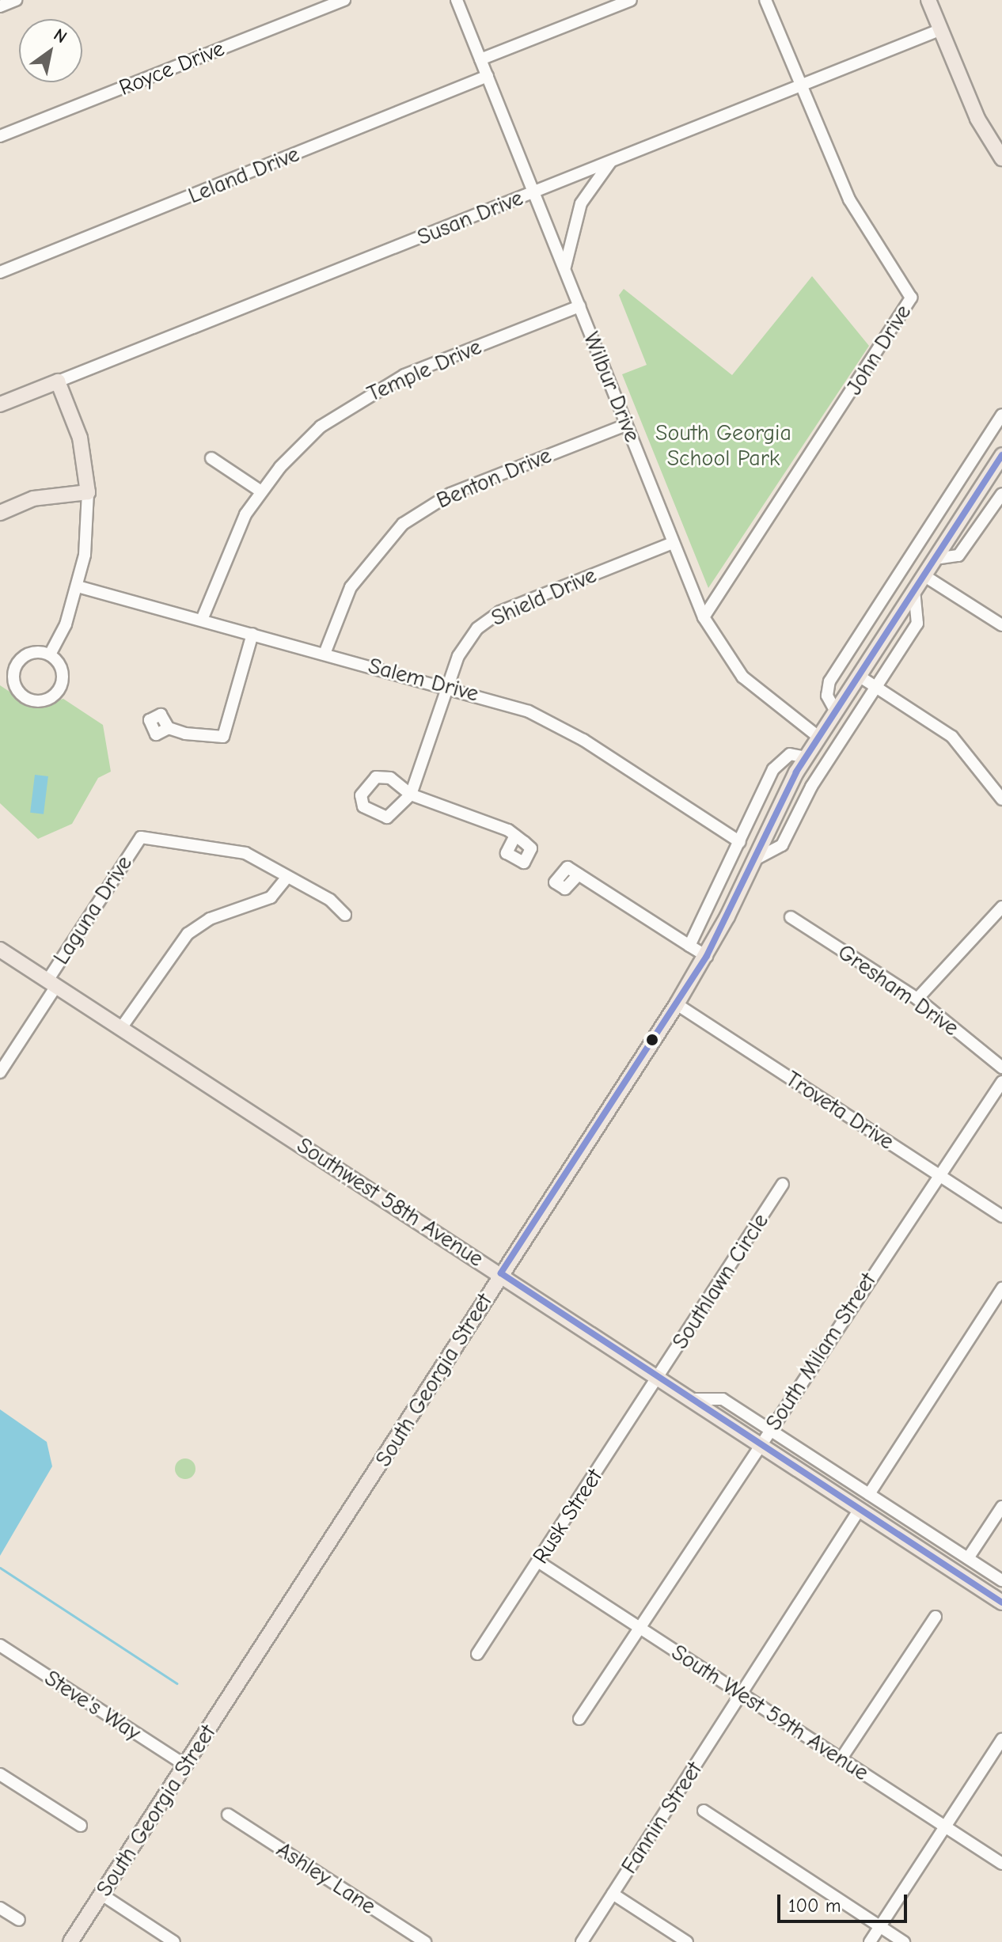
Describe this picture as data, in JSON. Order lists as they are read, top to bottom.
{
  "streets": {
    "main road": ["Susan Drive", "Southwest 58th Avenue", "South Georgia Street"],
    "street": [
      "Royce Drive",
      "Leland Drive",
      "John Drive",
      "Temple Drive",
      "Wilbur Drive",
      "Benton Drive",
      "Shield Drive",
      "Salem Drive",
      "Laguna Drive",
      "Gresham Drive",
      "Troveta Drive",
      "Southlawn Circle",
      "South Milam Street",
      "Rusk Street",
      "Steve's Way",
      "South West 59th Avenue",
      "Fannin Street",
      "Ashley Lane"
    ]
  },
  "crossings": [
    ["Leland Drive", "Wilbur Drive"],
    ["Susan Drive", "John Drive"],
    ["Susan Drive", "Wilbur Drive"],
    ["John Drive", "Wilbur Drive"],
    ["Temple Drive", "Wilbur Drive"],
    ["Temple Drive", "Salem Drive"],
    ["Wilbur Drive", "Benton Drive"],
    ["Wilbur Drive", "Shield Drive"],
    ["Wilbur Drive", "South Georgia Street"],
    ["Benton Drive", "Salem Drive"],
    ["Shield Drive", "Salem Drive"],
    ["Laguna Drive", "Southwest 58th Avenue"],
    ["Troveta Drive", "South Milam Street"],
    ["Troveta Drive", "South Georgia Street"],
    ["Southwest 58th Avenue", "Southlawn Circle"],
    ["Southwest 58th Avenue", "South Milam Street"],
    ["Southwest 58th Avenue", "South Georgia Street"],
    ["Southwest 58th Avenue", "Rusk Street"],
    ["Southwest 58th Avenue", "Fannin Street"],
    ["Southlawn Circle", "Rusk Street"],
    ["South Milam Street", "South West 59th Avenue"],
    ["South Georgia Street", "Steve's Way"],
    ["Rusk Street", "South West 59th Avenue"],
    ["South West 59th Avenue", "Fannin Street"]
  ],
  "parks": ["South Georgia School Park"],
  "scale_bar": "100 m",
  "north": "top right"
}
